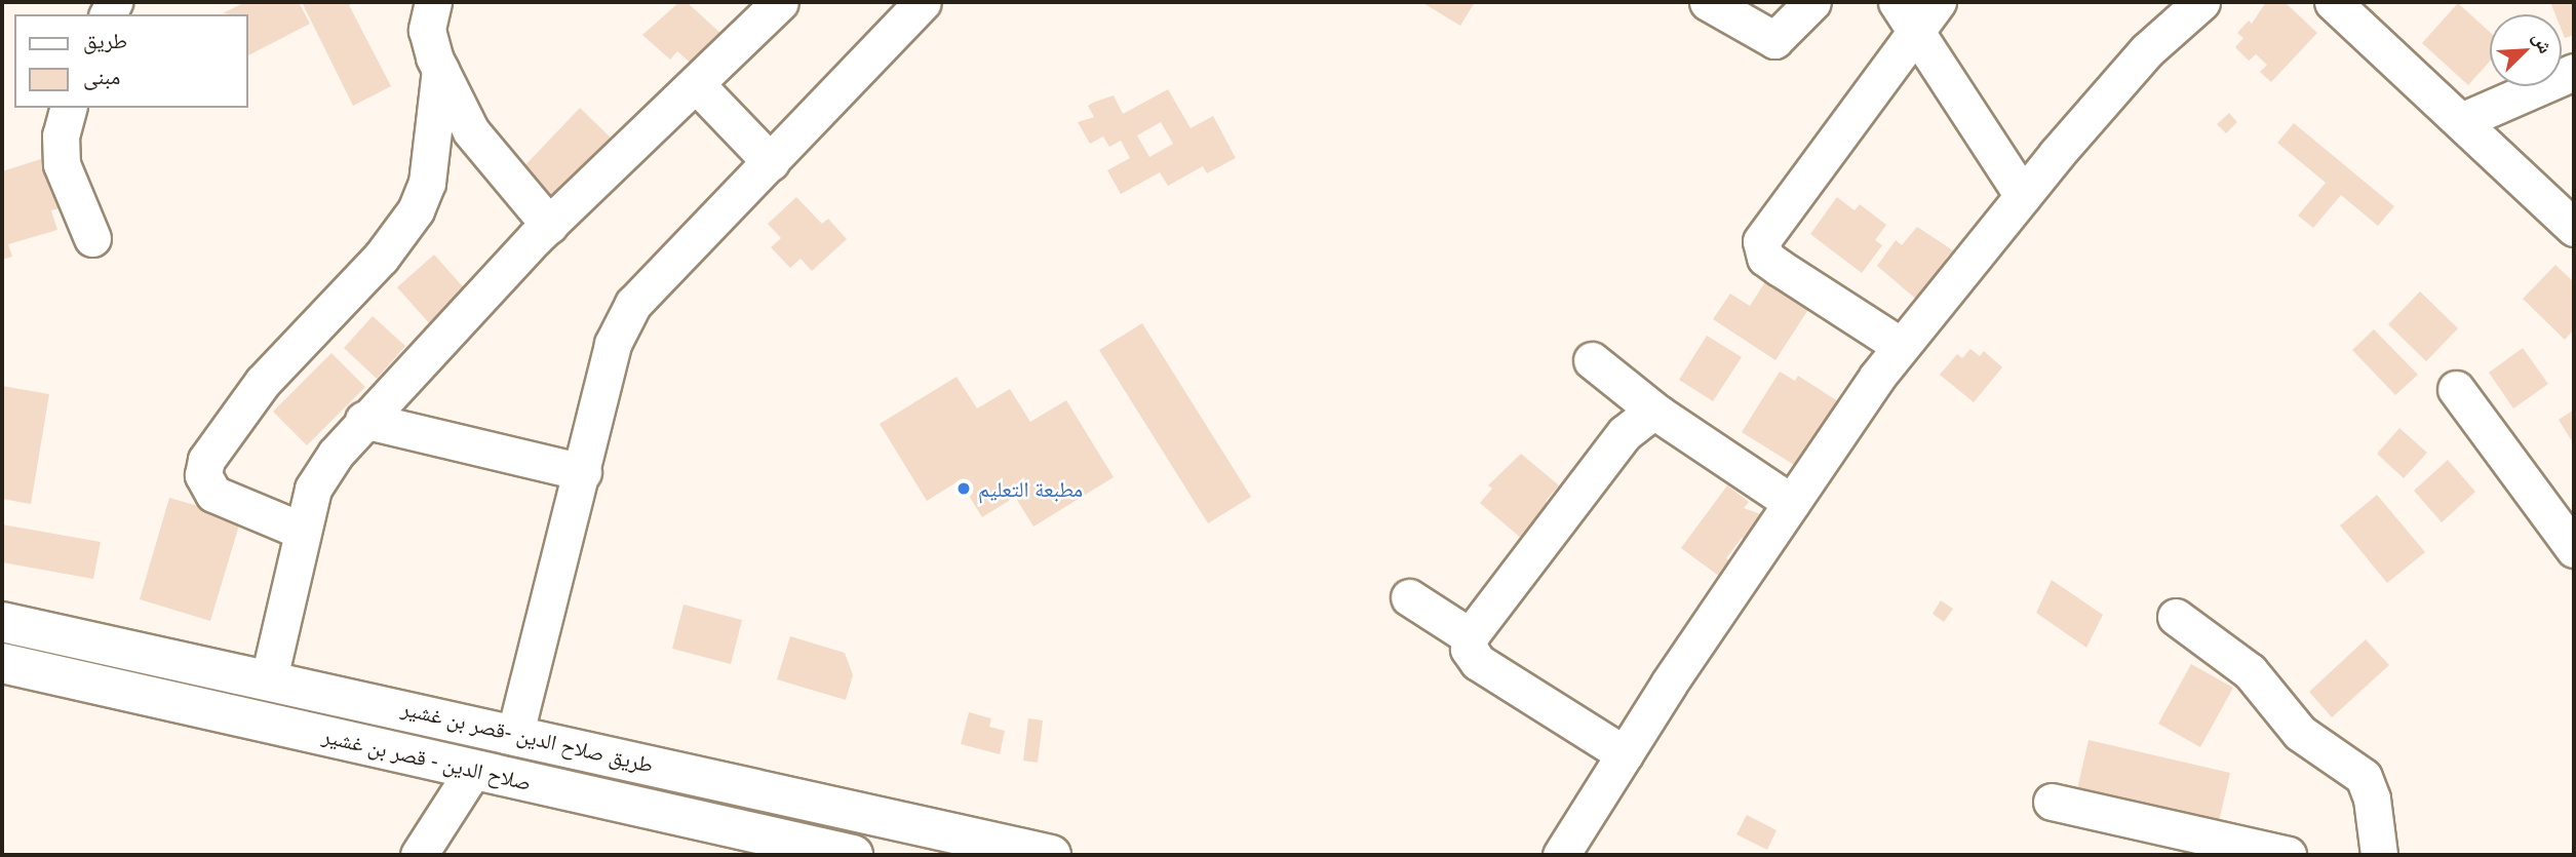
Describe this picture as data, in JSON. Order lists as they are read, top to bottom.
{
  "streets": {
    "highway": ["طريق صلاح الدين -قصر بن غشير", "صلاح الدين - قصر بن غشير"]
  },
  "places": ["مطبعة التعليم"],
  "legend": ["طريق", "مبنى"],
  "north": "top right"
}
